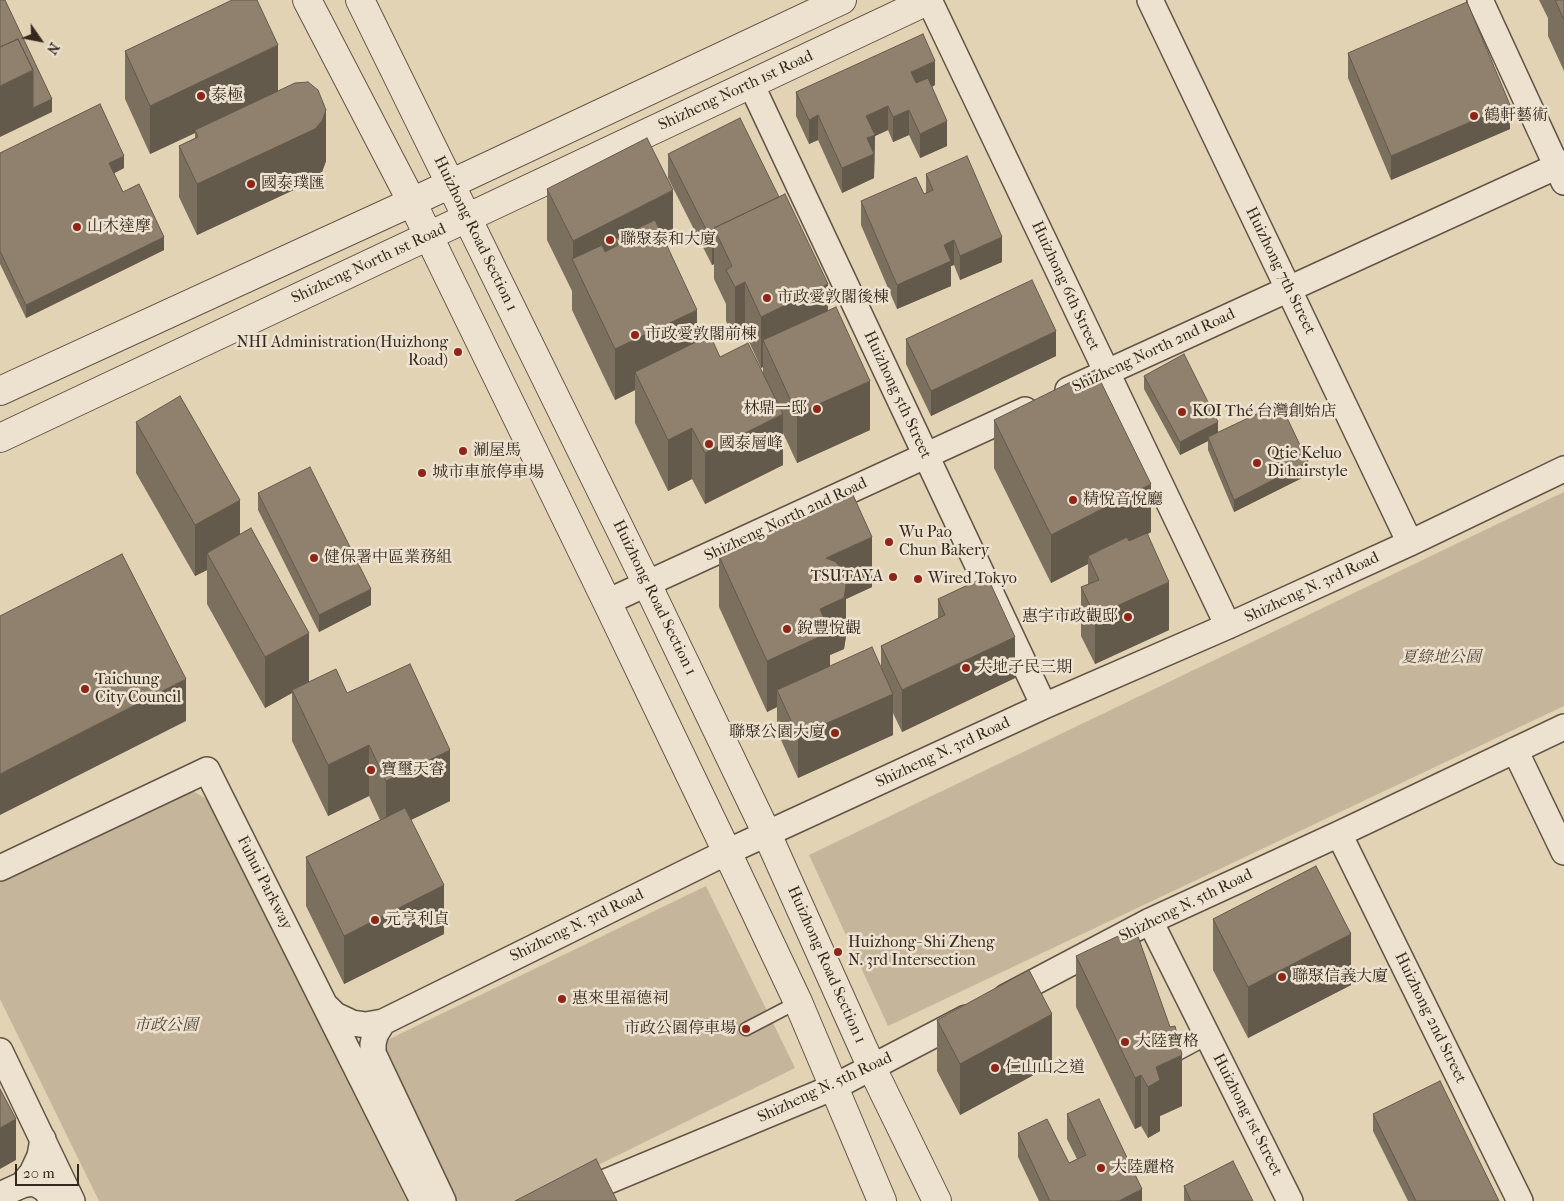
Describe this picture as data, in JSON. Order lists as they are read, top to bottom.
{
  "streets": {
    "street": [
      "Shizheng North 1st Road",
      "Huizhong Road Section 1",
      "Huizhong 7th Street",
      "Huizhong 6th Street",
      "Shizheng North 2nd Road",
      "Huizhong 5th Street",
      "Shizheng N. 3rd Road",
      "Fuhui Parkway",
      "Shizheng N. 5th Road",
      "Huizhong 2nd Street",
      "Huizhong 1st Street"
    ]
  },
  "crossings": [
    ["Shizheng North 1st Road", "Huizhong Road Section 1"],
    ["Shizheng North 1st Road", "Huizhong 6th Street"],
    ["Shizheng North 1st Road", "Huizhong 5th Street"],
    ["Huizhong Road Section 1", "Shizheng North 2nd Road"],
    ["Huizhong Road Section 1", "Shizheng N. 3rd Road"],
    ["Huizhong Road Section 1", "Shizheng N. 5th Road"],
    ["Huizhong 7th Street", "Shizheng North 2nd Road"],
    ["Huizhong 7th Street", "Shizheng N. 3rd Road"],
    ["Huizhong 6th Street", "Shizheng North 2nd Road"],
    ["Huizhong 6th Street", "Shizheng N. 3rd Road"],
    ["Shizheng North 2nd Road", "Huizhong 5th Street"],
    ["Huizhong 5th Street", "Shizheng N. 3rd Road"],
    ["Shizheng N. 3rd Road", "Fuhui Parkway"],
    ["Shizheng N. 5th Road", "Huizhong 2nd Street"],
    ["Shizheng N. 5th Road", "Huizhong 1st Street"]
  ],
  "parks": ["夏綠地公園", "市政公園"],
  "places": [
    "泰極",
    "鶴軒藝術",
    "國泰璞匯",
    "山木達摩",
    "聯聚泰和大廈",
    "市政愛敦閣後棟",
    "市政愛敦閣前棟",
    "NHI Administration(Huizhong Road)",
    "林鼎一邸",
    "KOI Thé 台灣創始店",
    "國泰層峰",
    "涮屋馬",
    "Qtie Keluo Di hairstyle",
    "城市車旅停車場",
    "精悅音悅廳",
    "Wu Pao Chun Bakery",
    "健保署中區業務組",
    "TSUTAYA",
    "Wired Tokyo",
    "惠宇市政觀邸",
    "銳豐悅觀",
    "大地子民三期",
    "Taichung City Council",
    "聯聚公園大廈",
    "寶璽天睿",
    "元亨利貞",
    "Huizhong- Shi Zheng N. 3rd Intersection",
    "聯聚信義大廈",
    "惠來里福德祠",
    "市政公園停車場",
    "大陸寶格",
    "仁山山之道",
    "大陸麗格"
  ],
  "scale_bar": "20 m",
  "north": "bottom right"
}
